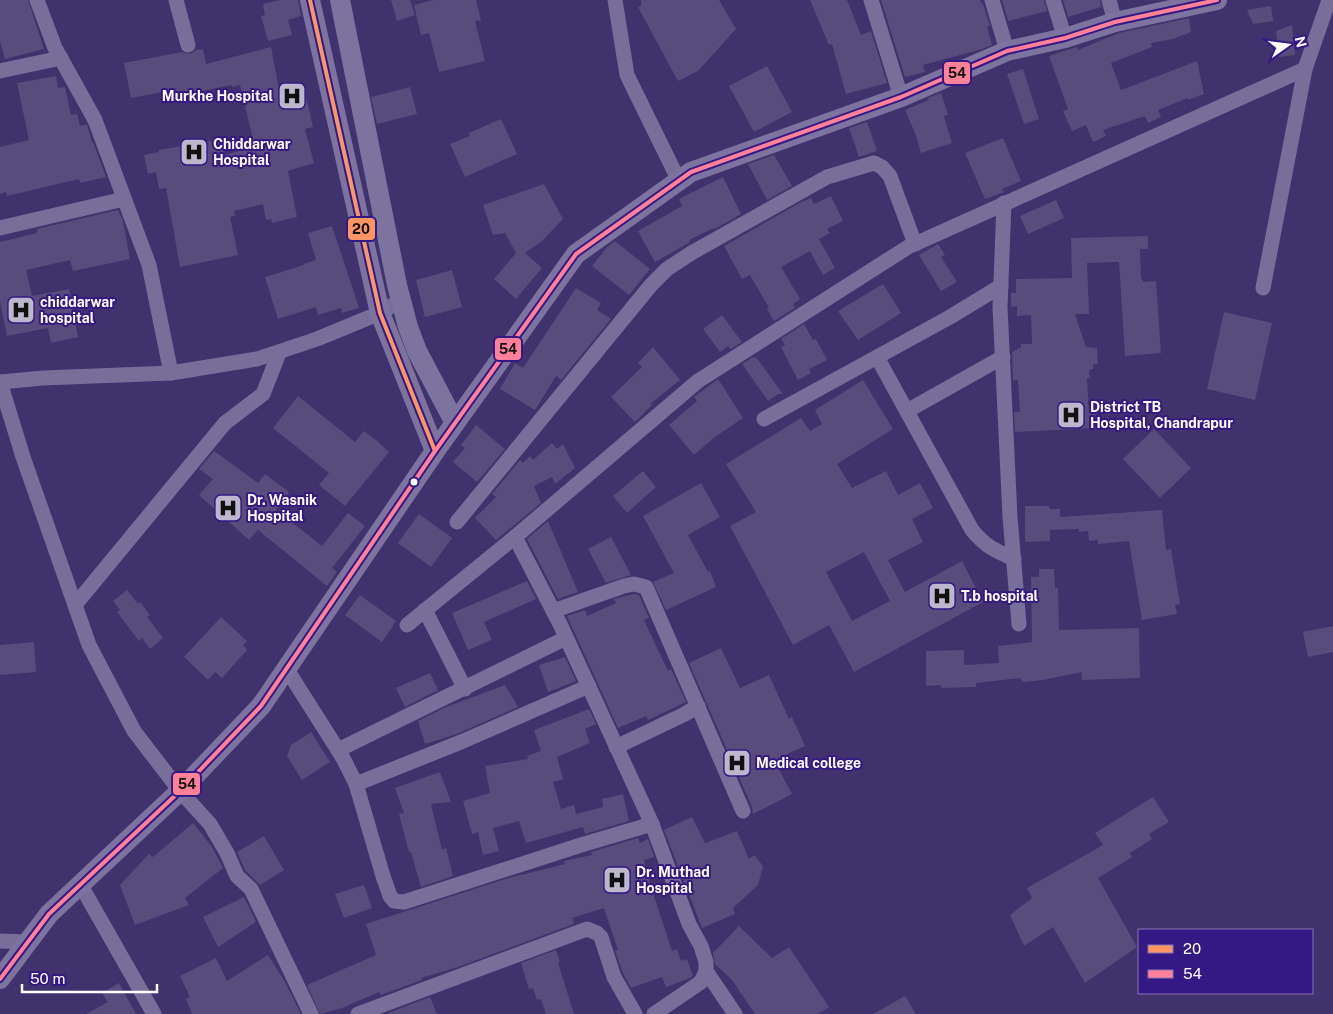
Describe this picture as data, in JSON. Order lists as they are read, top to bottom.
{
  "places": {
    "hospital": [
      "Murkhe Hospital",
      "Chiddarwar Hospital",
      "chiddarwar hospital",
      "District TB Hospital, Chandrapur",
      "Dr. Wasnik Hospital",
      "T.b hospital",
      "Medical college",
      "Dr. Muthad Hospital"
    ]
  },
  "lines": ["transit line 20", "transit line 54"],
  "legend": ["20", "54"],
  "scale_bar": "50 m",
  "north": "right"
}
